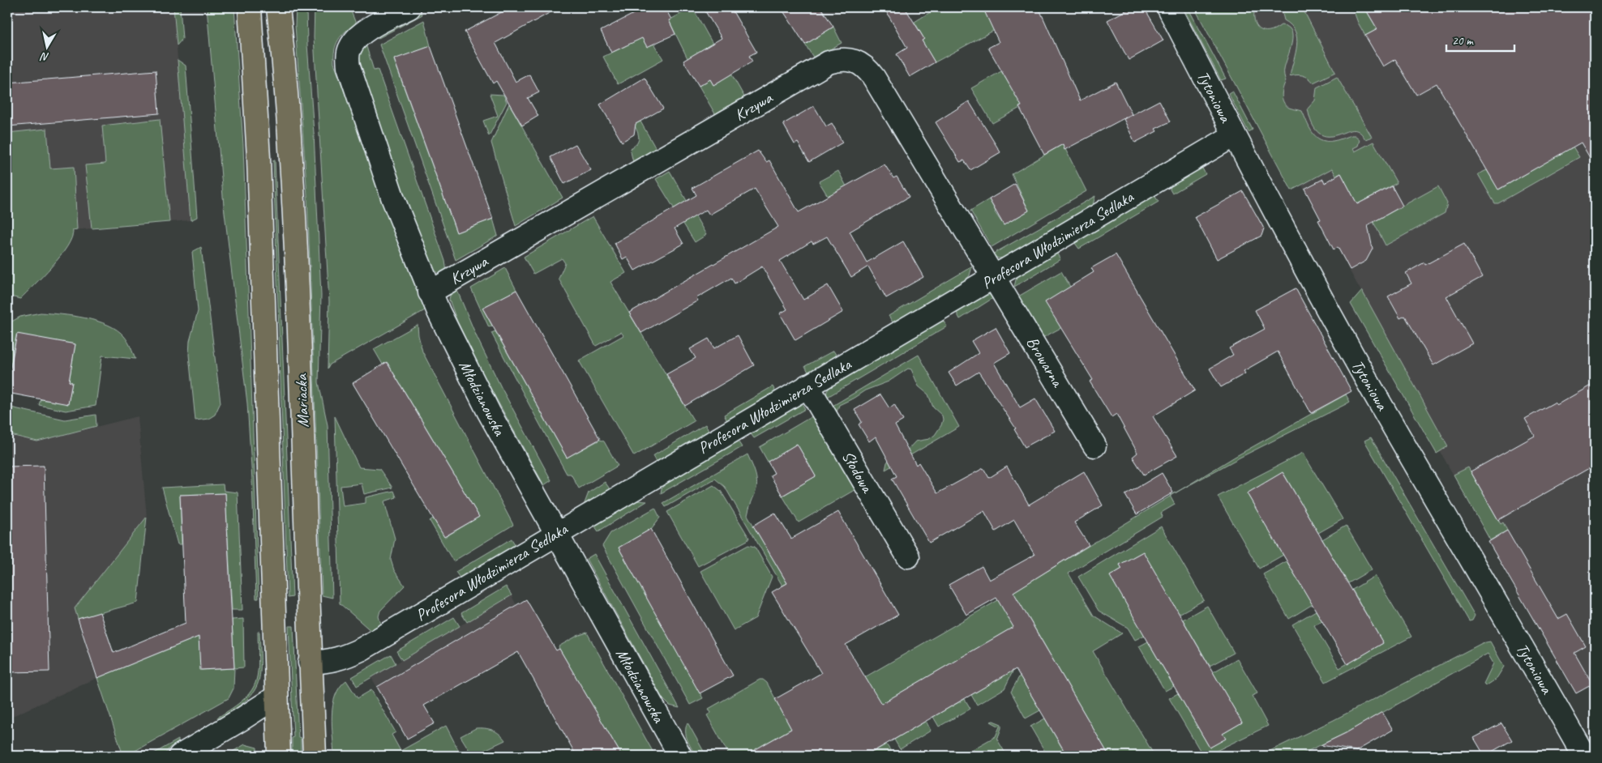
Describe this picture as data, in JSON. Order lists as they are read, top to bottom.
{
  "streets": {
    "main road": ["Mariacka"],
    "street": [
      "Tytoniowa",
      "Krzywa",
      "Profesora Włodzimierza Sedlaka",
      "Browarna",
      "Młodzianowska",
      "Słodowa"
    ]
  },
  "crossings": [
    ["Tytoniowa", "Profesora Włodzimierza Sedlaka"],
    ["Krzywa", "Profesora Włodzimierza Sedlaka"],
    ["Krzywa", "Browarna"],
    ["Krzywa", "Młodzianowska"],
    ["Profesora Włodzimierza Sedlaka", "Browarna"],
    ["Profesora Włodzimierza Sedlaka", "Młodzianowska"],
    ["Profesora Włodzimierza Sedlaka", "Mariacka"],
    ["Profesora Włodzimierza Sedlaka", "Słodowa"]
  ],
  "scale_bar": "20 m",
  "north": "bottom"
}
